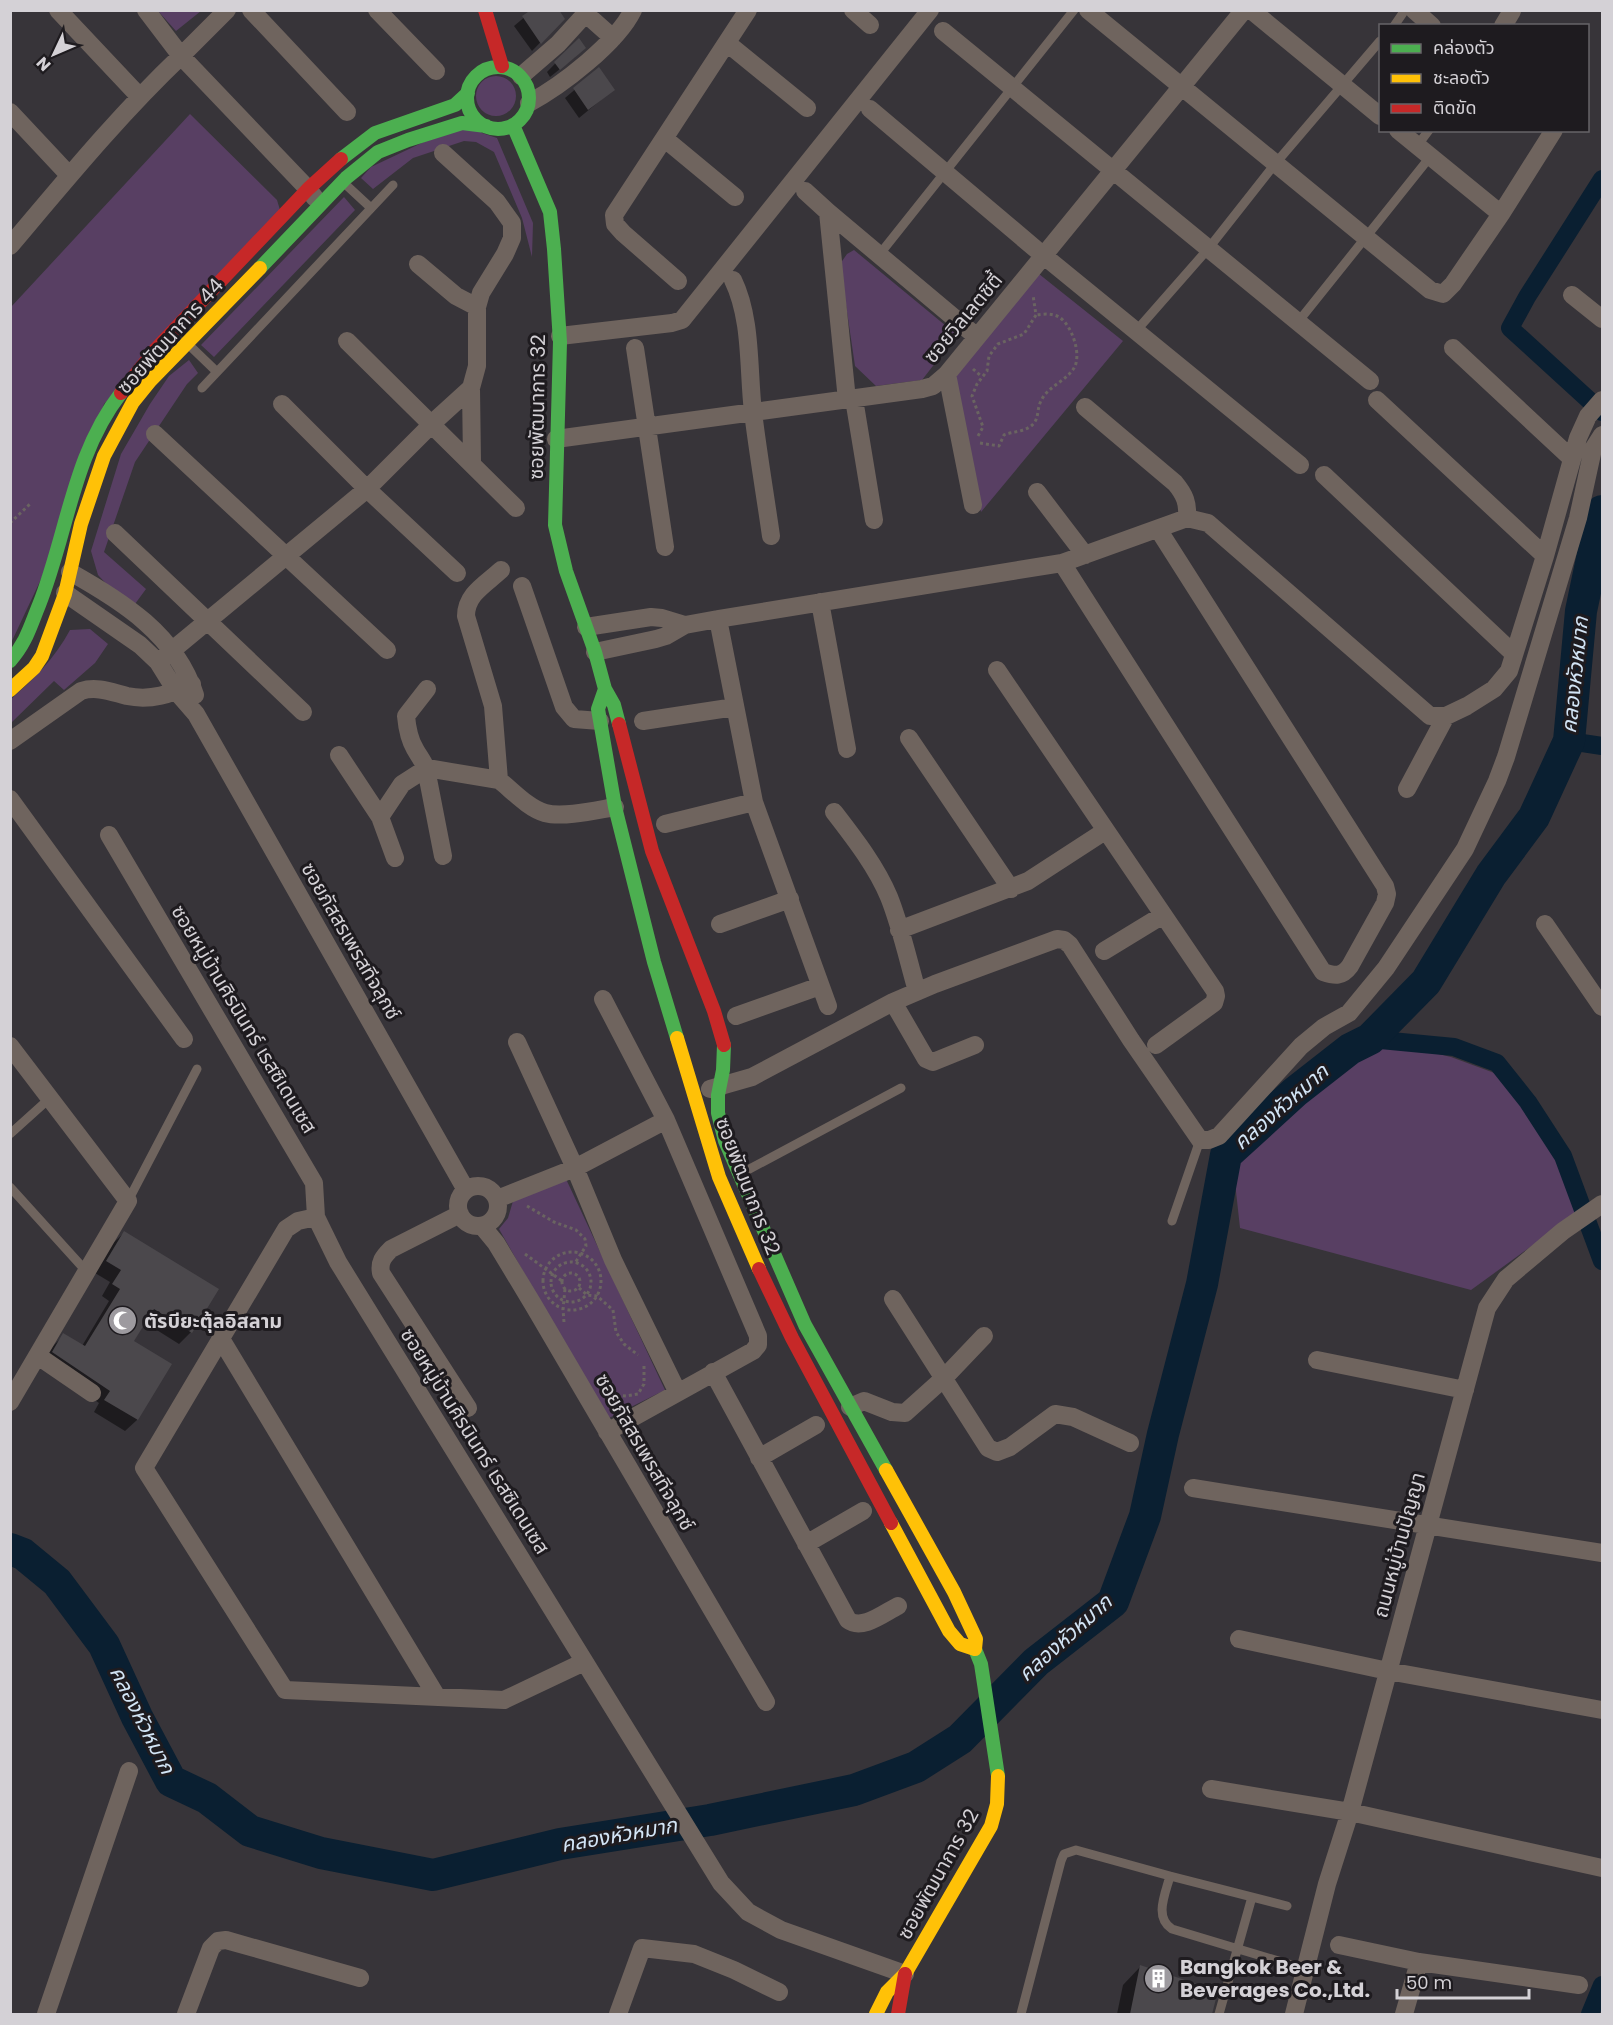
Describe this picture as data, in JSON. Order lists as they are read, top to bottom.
{
  "streets": {
    "street": [
      "ซอยวิลเลตซิตี้",
      "ซอยพัฒนาการ 44",
      "ซอยพัฒนาการ 32",
      "ซอยภัสสรเพรสทีจลุกซ์",
      "ซอยหมู่บ้านศิรนินทร์ เรสซิเดนเซส",
      "ถนนหมู่บ้านปัญญา"
    ]
  },
  "crossings": [
    ["ซอยวิลเลตซิตี้", "ซอยพัฒนาการ 32"],
    ["ซอยพัฒนาการ 44", "ซอยพัฒนาการ 32"],
    ["ซอยพัฒนาการ 44", "ซอยภัสสรเพรสทีจลุกซ์"],
    ["ซอยพัฒนาการ 32", "ซอยหมู่บ้านศิรนินทร์ เรสซิเดนเซส"]
  ],
  "water": ["คลองหัวหมาก"],
  "places": {
    "mosque": ["ตัรบียะตุ้ลอิสลาม"],
    "building": ["Bangkok Beer & Beverages Co.,Ltd."]
  },
  "legend": ["คล่องตัว", "ชะลอตัว", "ติดขัด"],
  "scale_bar": "50 m",
  "north": "bottom left"
}
